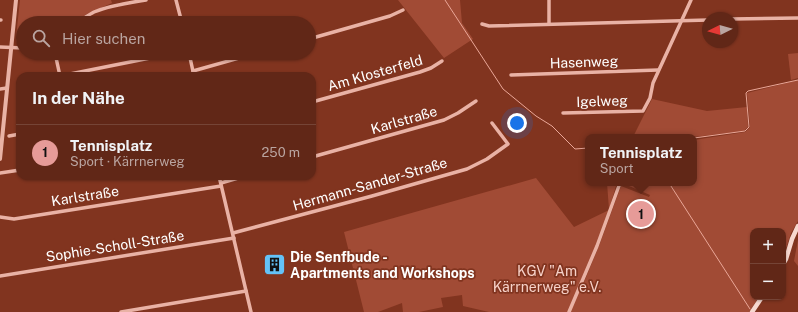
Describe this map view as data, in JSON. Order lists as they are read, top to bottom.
{
  "streets": {
    "street": [
      "Hasenweg",
      "Am Klosterfeld",
      "Igelweg",
      "Karlstraße",
      "Hermann-Sander-Straße",
      "Sophie-Scholl-Straße"
    ]
  },
  "crossings": [
    ["Hasenweg", "Igelweg"],
    ["Hermann-Sander-Straße", "Sophie-Scholl-Straße"]
  ],
  "parks": ["KGV \"Am Kärrnerweg\" e.V."],
  "places": {
    "building": ["Die Senfbude - Apartments and Workshops"]
  },
  "north": "left",
  "page": {
    "search": "Hier suchen",
    "heading": "In der Nähe",
    "list": [
      {
        "mark": "1",
        "name": "Tennisplatz",
        "note": "Sport · Kärrnerweg",
        "value": "250 m"
      }
    ],
    "popup": ["Tennisplatz", "Sport"],
    "pins": "1",
    "map_buttons": ["+", "−"]
  }
}
